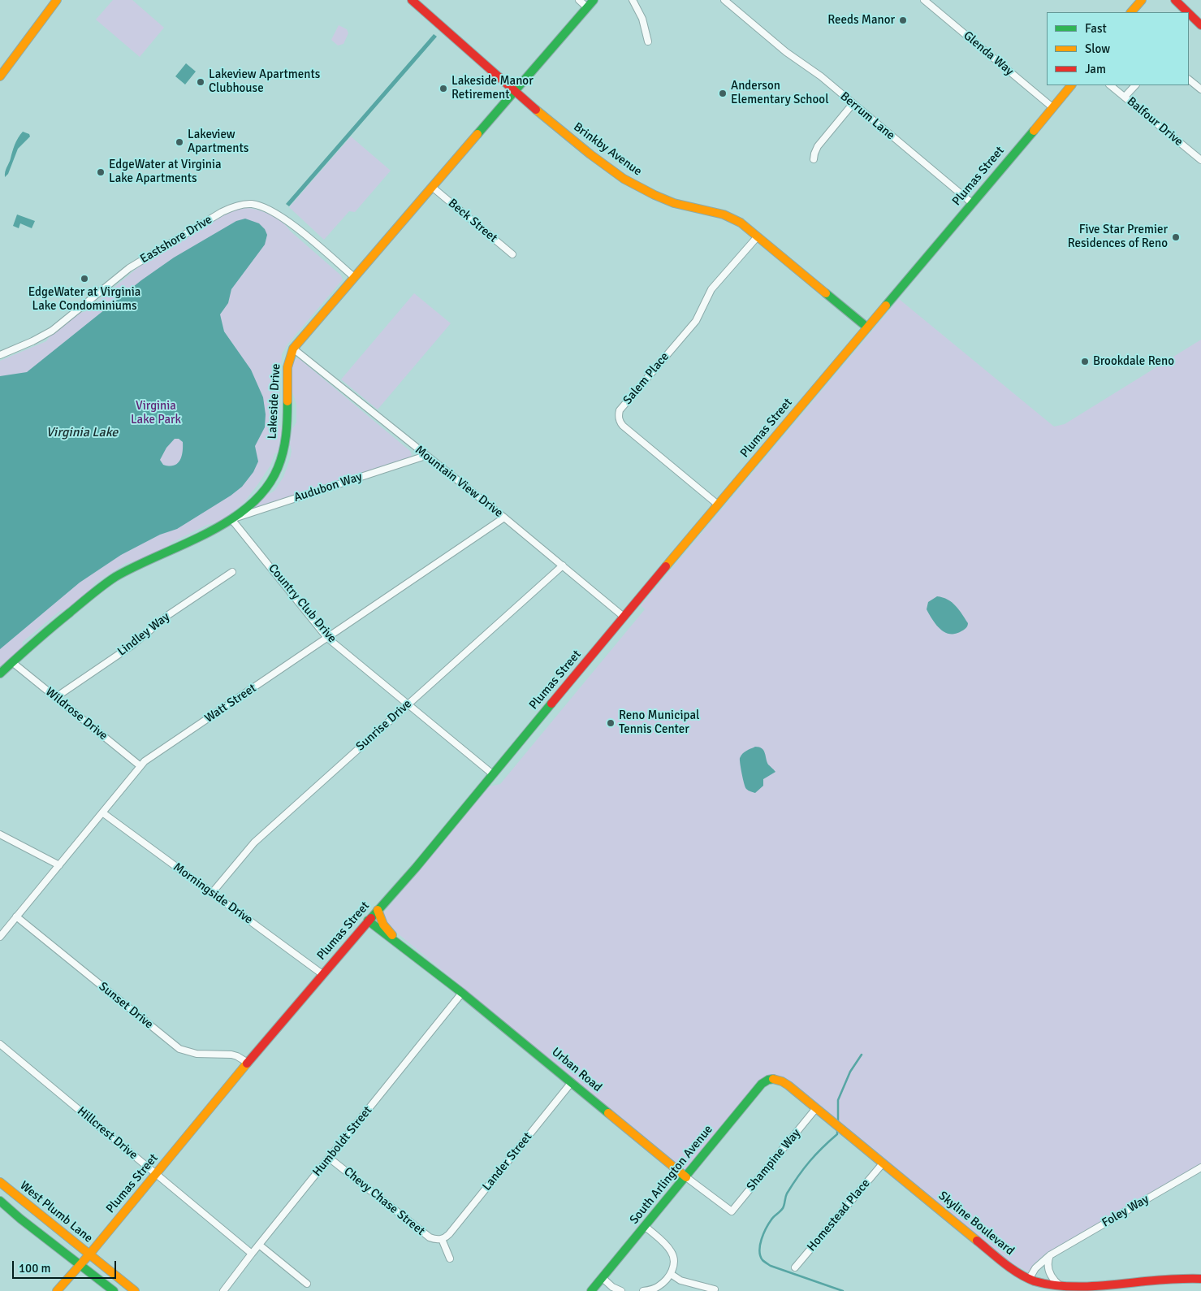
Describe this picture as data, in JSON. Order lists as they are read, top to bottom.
{
  "streets": {
    "street": [
      "Glenda Way",
      "Berrum Lane",
      "Balfour Drive",
      "Brinkby Avenue",
      "Plumas Street",
      "Beck Street",
      "Eastshore Drive",
      "Salem Place",
      "Lakeside Drive",
      "Mountain View Drive",
      "Audubon Way",
      "Country Club Drive",
      "Lindley Way",
      "Watt Street",
      "Wildrose Drive",
      "Sunrise Drive",
      "Morningside Drive",
      "Sunset Drive",
      "Urban Road",
      "Hillcrest Drive",
      "Humboldt Street",
      "Shampine Way",
      "Lander Street",
      "South Arlington Avenue",
      "Chevy Chase Street",
      "Foley Way",
      "West Plumb Lane",
      "Homestead Place",
      "Skyline Boulevard"
    ]
  },
  "crossings": [
    ["Glenda Way", "Plumas Street"],
    ["Berrum Lane", "Plumas Street"],
    ["Brinkby Avenue", "Plumas Street"],
    ["Brinkby Avenue", "Salem Place"],
    ["Brinkby Avenue", "Lakeside Drive"],
    ["Plumas Street", "Salem Place"],
    ["Plumas Street", "Mountain View Drive"],
    ["Plumas Street", "Country Club Drive"],
    ["Plumas Street", "Morningside Drive"],
    ["Plumas Street", "Sunset Drive"],
    ["Plumas Street", "Urban Road"],
    ["Plumas Street", "Hillcrest Drive"],
    ["Plumas Street", "West Plumb Lane"],
    ["Beck Street", "Lakeside Drive"],
    ["Eastshore Drive", "Lakeside Drive"],
    ["Lakeside Drive", "Mountain View Drive"],
    ["Lakeside Drive", "Audubon Way"],
    ["Lakeside Drive", "Country Club Drive"],
    ["Lakeside Drive", "Wildrose Drive"],
    ["Mountain View Drive", "Audubon Way"],
    ["Mountain View Drive", "Watt Street"],
    ["Mountain View Drive", "Sunrise Drive"],
    ["Audubon Way", "Country Club Drive"],
    ["Country Club Drive", "Watt Street"],
    ["Country Club Drive", "Sunrise Drive"],
    ["Lindley Way", "Wildrose Drive"],
    ["Watt Street", "Wildrose Drive"],
    ["Watt Street", "Morningside Drive"],
    ["Watt Street", "Sunset Drive"],
    ["Sunrise Drive", "Morningside Drive"],
    ["Urban Road", "Humboldt Street"],
    ["Urban Road", "Shampine Way"],
    ["Urban Road", "Lander Street"],
    ["Urban Road", "South Arlington Avenue"],
    ["Hillcrest Drive", "Humboldt Street"],
    ["Humboldt Street", "Chevy Chase Street"],
    ["Shampine Way", "Skyline Boulevard"],
    ["Lander Street", "Chevy Chase Street"],
    ["South Arlington Avenue", "Skyline Boulevard"],
    ["Foley Way", "Skyline Boulevard"],
    ["Homestead Place", "Skyline Boulevard"]
  ],
  "water": ["Virginia Lake"],
  "parks": ["Virginia Lake Park"],
  "places": [
    "Reeds Manor",
    "Lakeview Apartments Clubhouse",
    "Lakeside Manor Retirement",
    "Anderson Elementary School",
    "Lakeview Apartments",
    "EdgeWater at Virginia Lake Apartments",
    "Five Star Premier Residences of Reno",
    "EdgeWater at Virginia Lake Condominiums",
    "Brookdale Reno",
    "Reno Municipal Tennis Center"
  ],
  "legend": ["Fast", "Slow", "Jam"],
  "scale_bar": "100 m"
}
